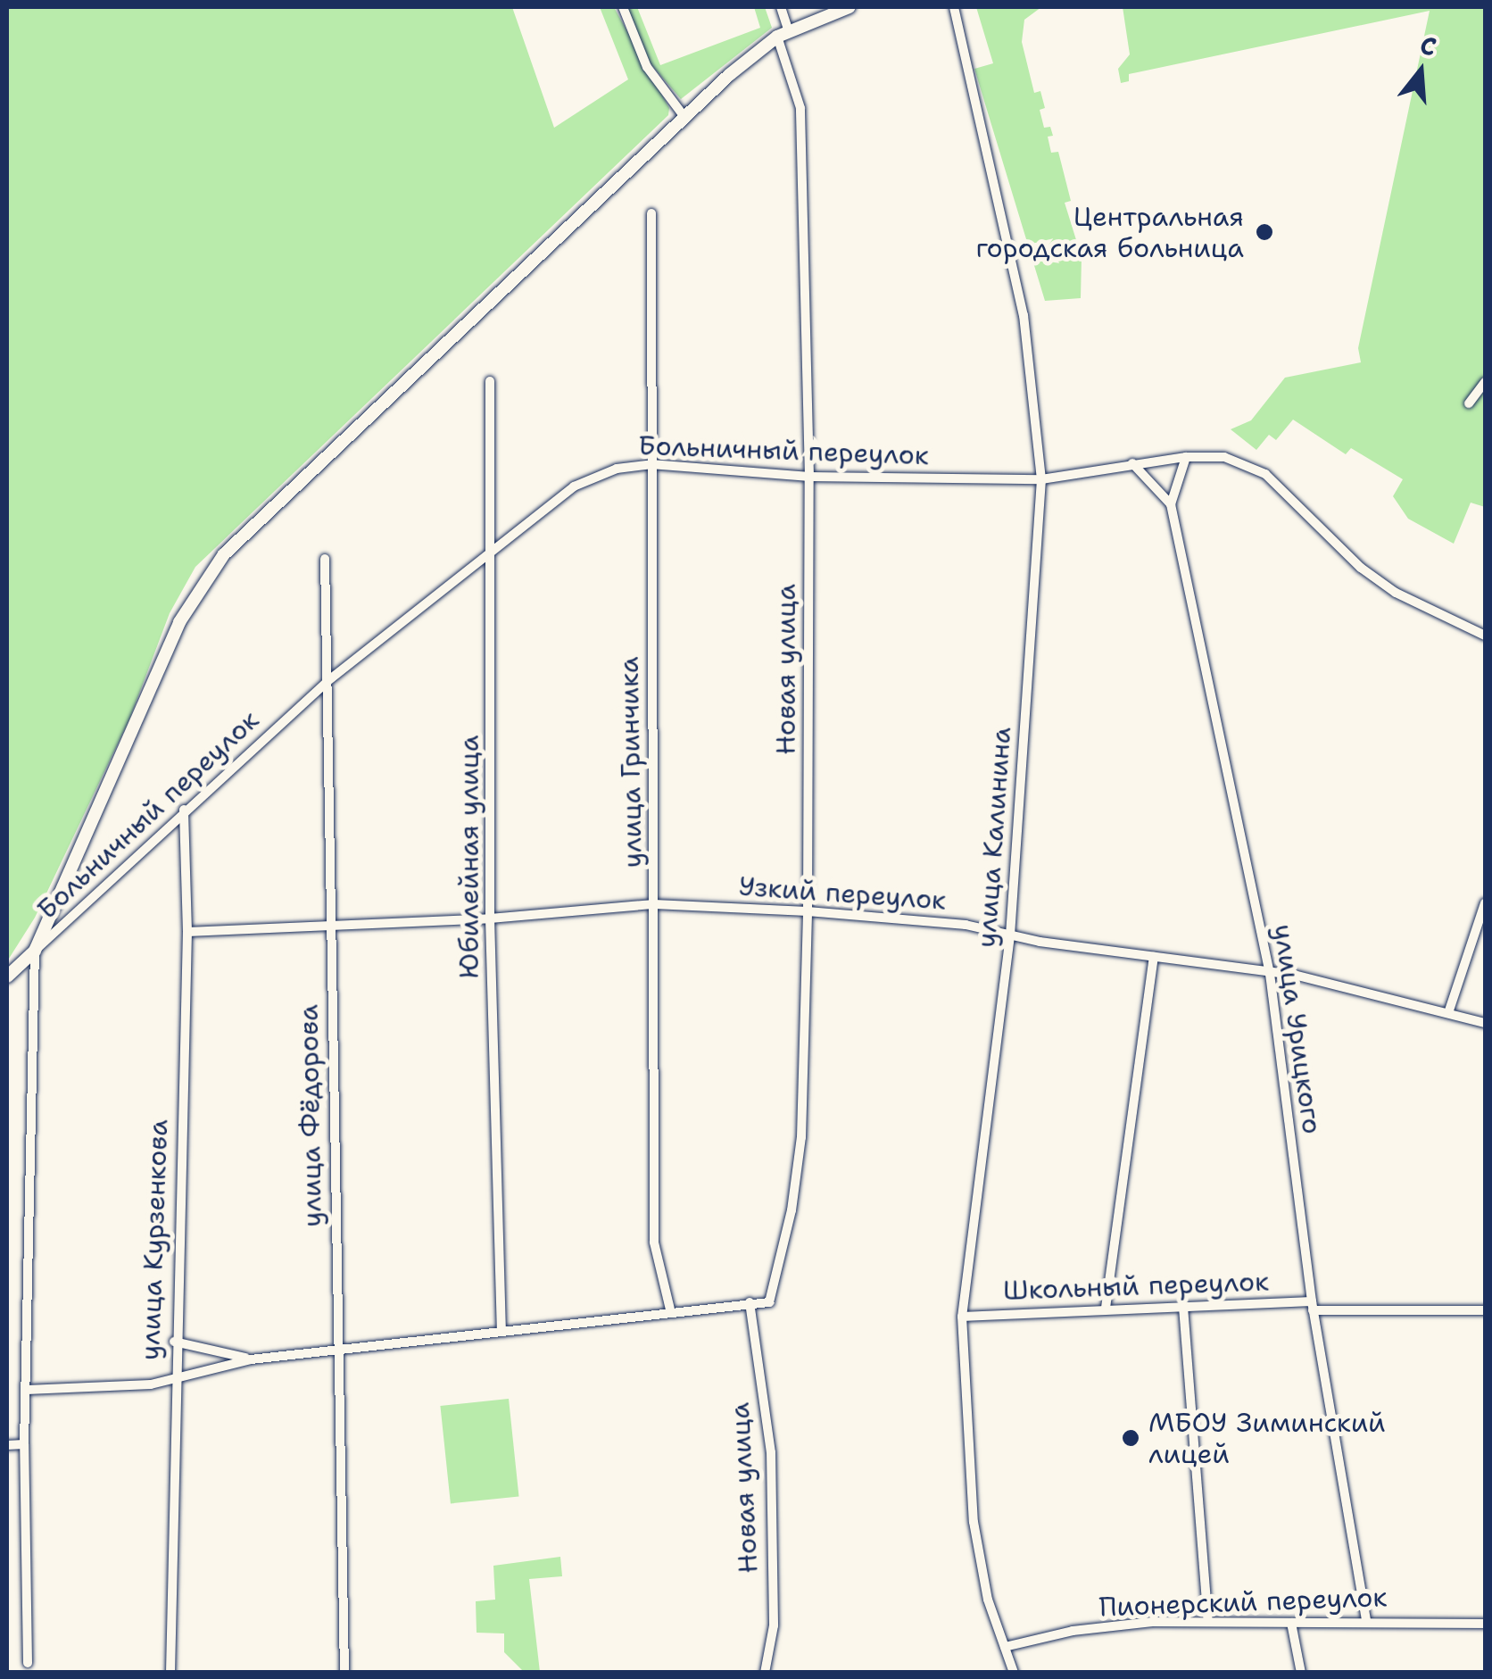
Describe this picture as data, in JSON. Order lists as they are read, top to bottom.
{
  "streets": {
    "street": [
      "Больничный переулок",
      "Новая улица",
      "улица Гринчика",
      "улица Калинина",
      "Юбилейная улица",
      "Узкий переулок",
      "улица Урицкого",
      "улица Фёдорова",
      "улица Курзенкова",
      "Школьный переулок",
      "Пионерский переулок"
    ]
  },
  "crossings": [
    ["Больничный переулок", "Новая улица"],
    ["Больничный переулок", "улица Гринчика"],
    ["Больничный переулок", "улица Калинина"],
    ["Больничный переулок", "Юбилейная улица"],
    ["Больничный переулок", "улица Фёдорова"],
    ["Больничный переулок", "улица Курзенкова"],
    ["Новая улица", "Узкий переулок"],
    ["улица Гринчика", "Узкий переулок"],
    ["улица Калинина", "Узкий переулок"],
    ["улица Калинина", "Школьный переулок"],
    ["улица Калинина", "Пионерский переулок"],
    ["Юбилейная улица", "Узкий переулок"],
    ["Узкий переулок", "улица Урицкого"],
    ["Узкий переулок", "улица Фёдорова"],
    ["Узкий переулок", "улица Курзенкова"],
    ["улица Урицкого", "Школьный переулок"],
    ["улица Урицкого", "Пионерский переулок"]
  ],
  "places": ["Центральная городская больница", "МБОУ Зиминский лицей"],
  "north": "top"
}
